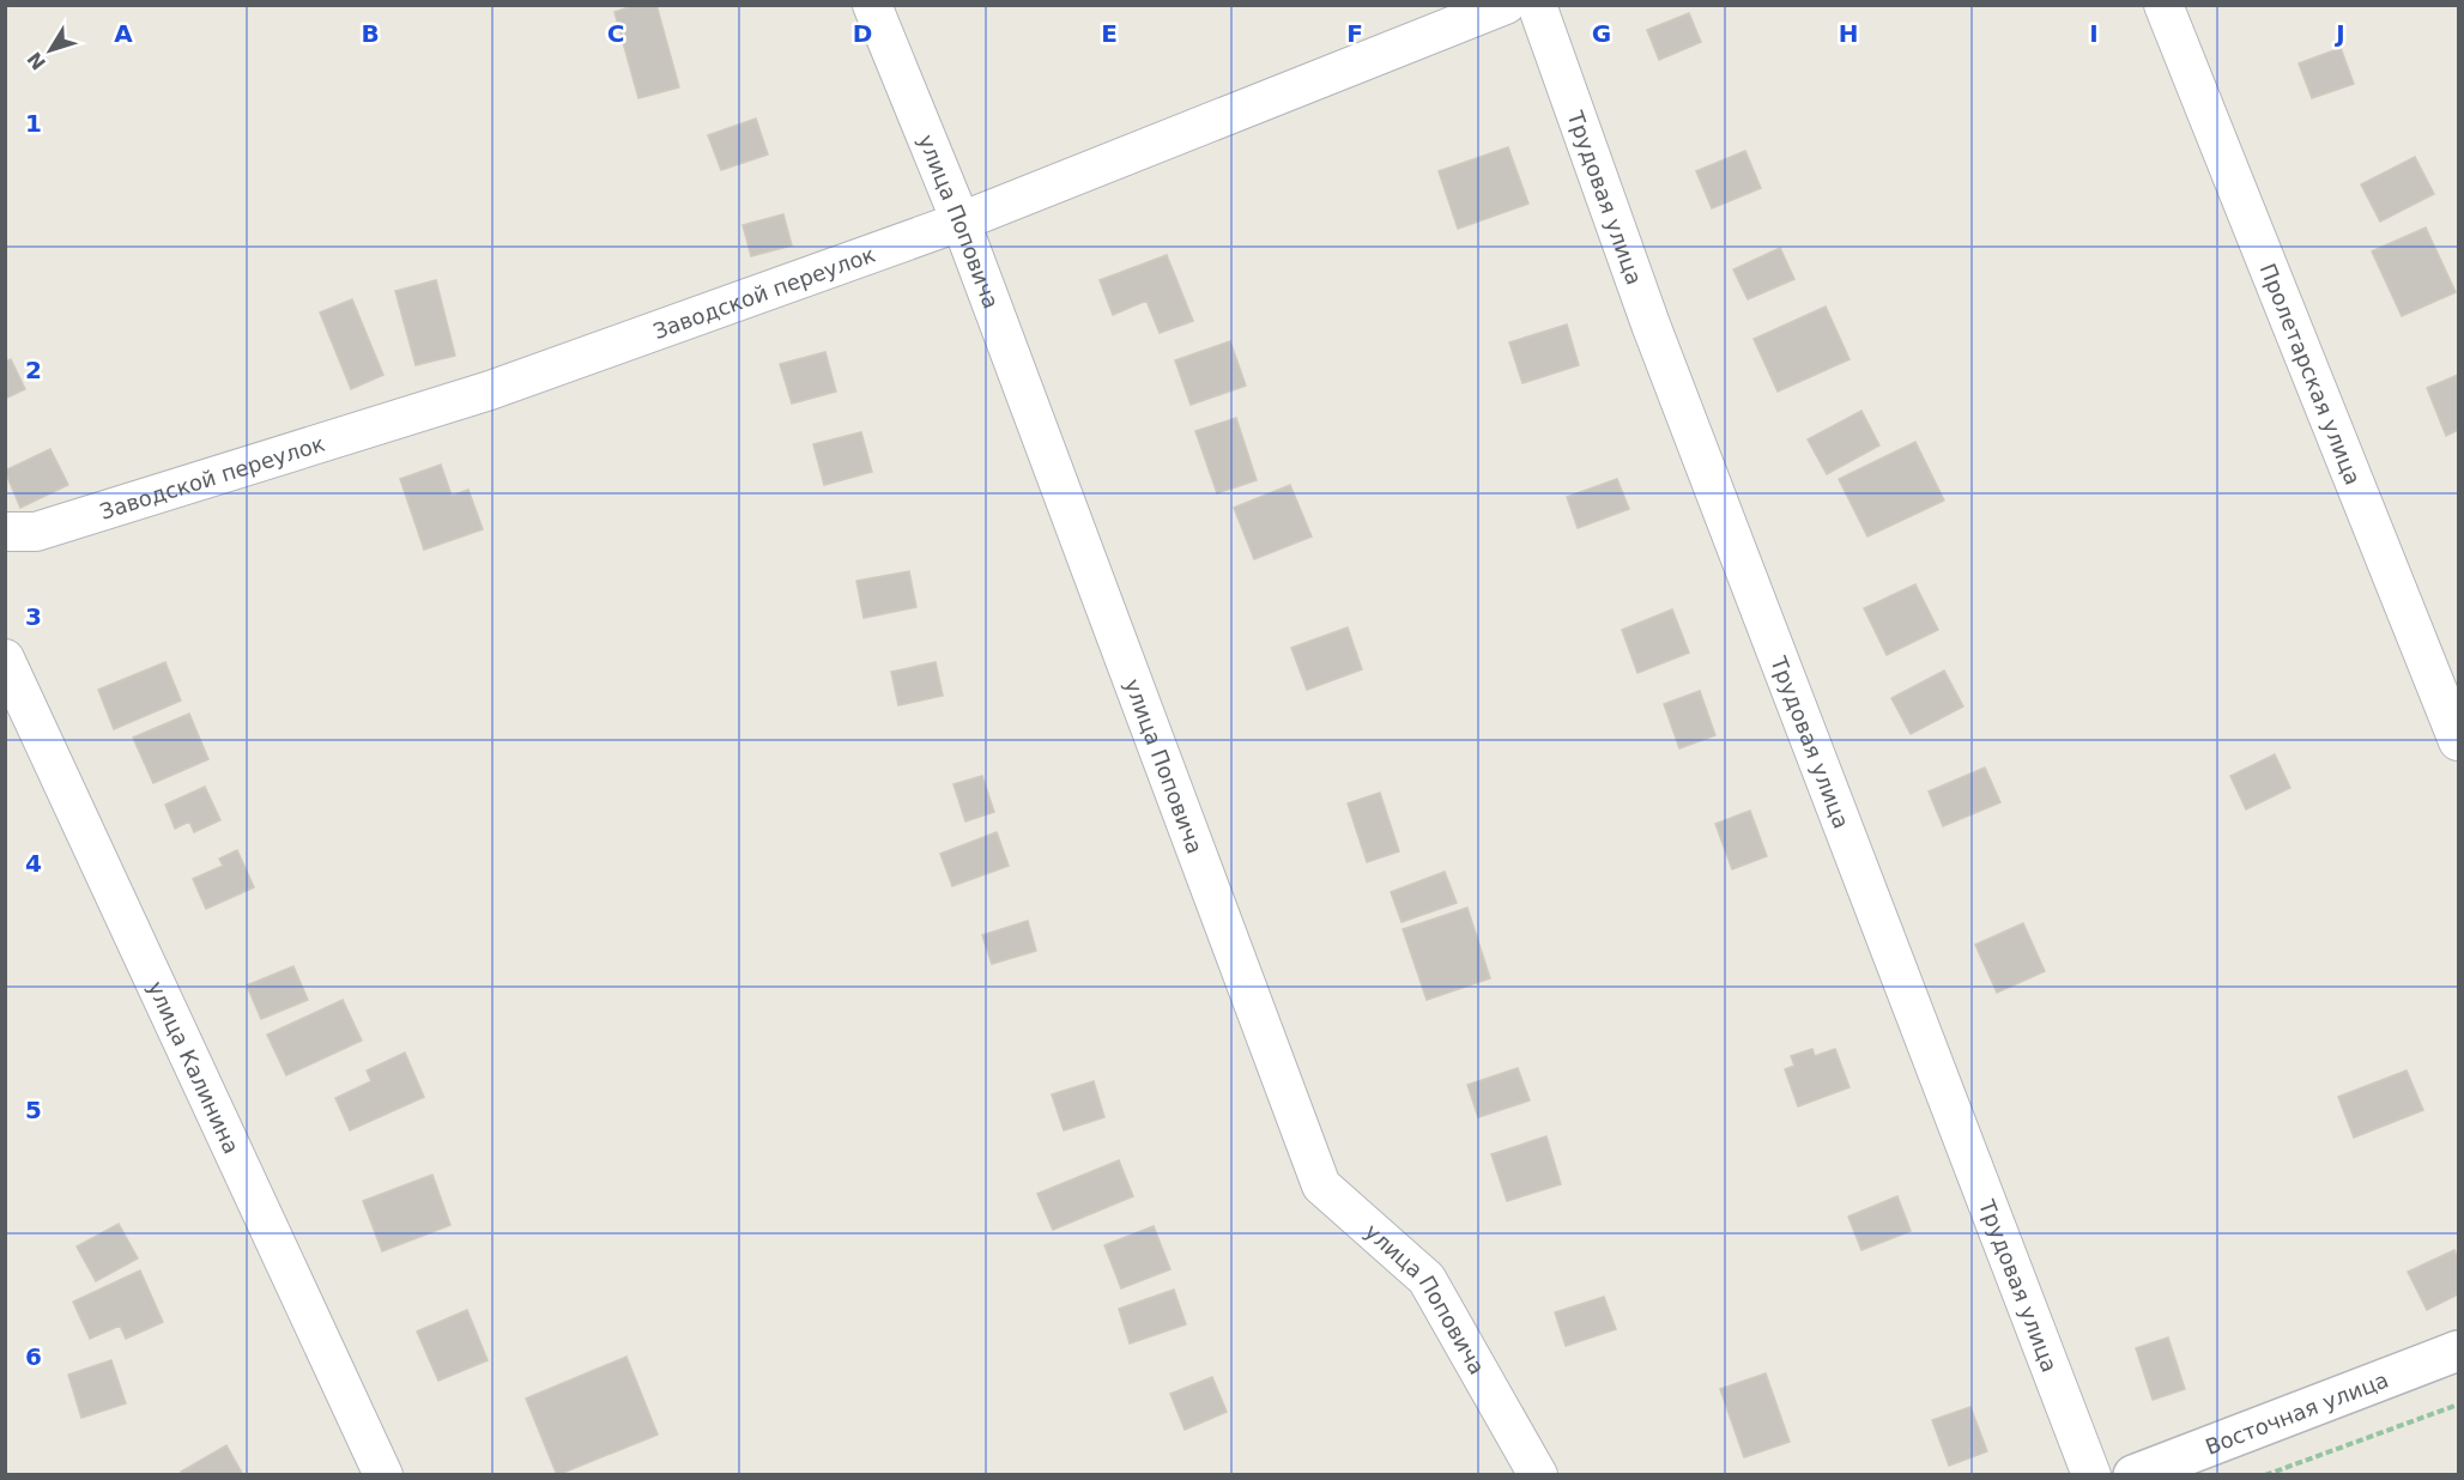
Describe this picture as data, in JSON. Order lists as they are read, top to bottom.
{
  "streets": {
    "street": [
      "Трудовая улица",
      "улица Поповича",
      "Заводской переулок",
      "Пролетарская улица",
      "улица Калинина",
      "Восточная улица"
    ]
  },
  "crossings": [
    ["улица Поповича", "Заводской переулок"]
  ],
  "north": "bottom left",
  "grid": {
    "columns": [
      "A",
      "B",
      "C",
      "D",
      "E",
      "F",
      "G",
      "H",
      "I",
      "J"
    ],
    "rows": [
      "1",
      "2",
      "3",
      "4",
      "5",
      "6"
    ]
  }
}
